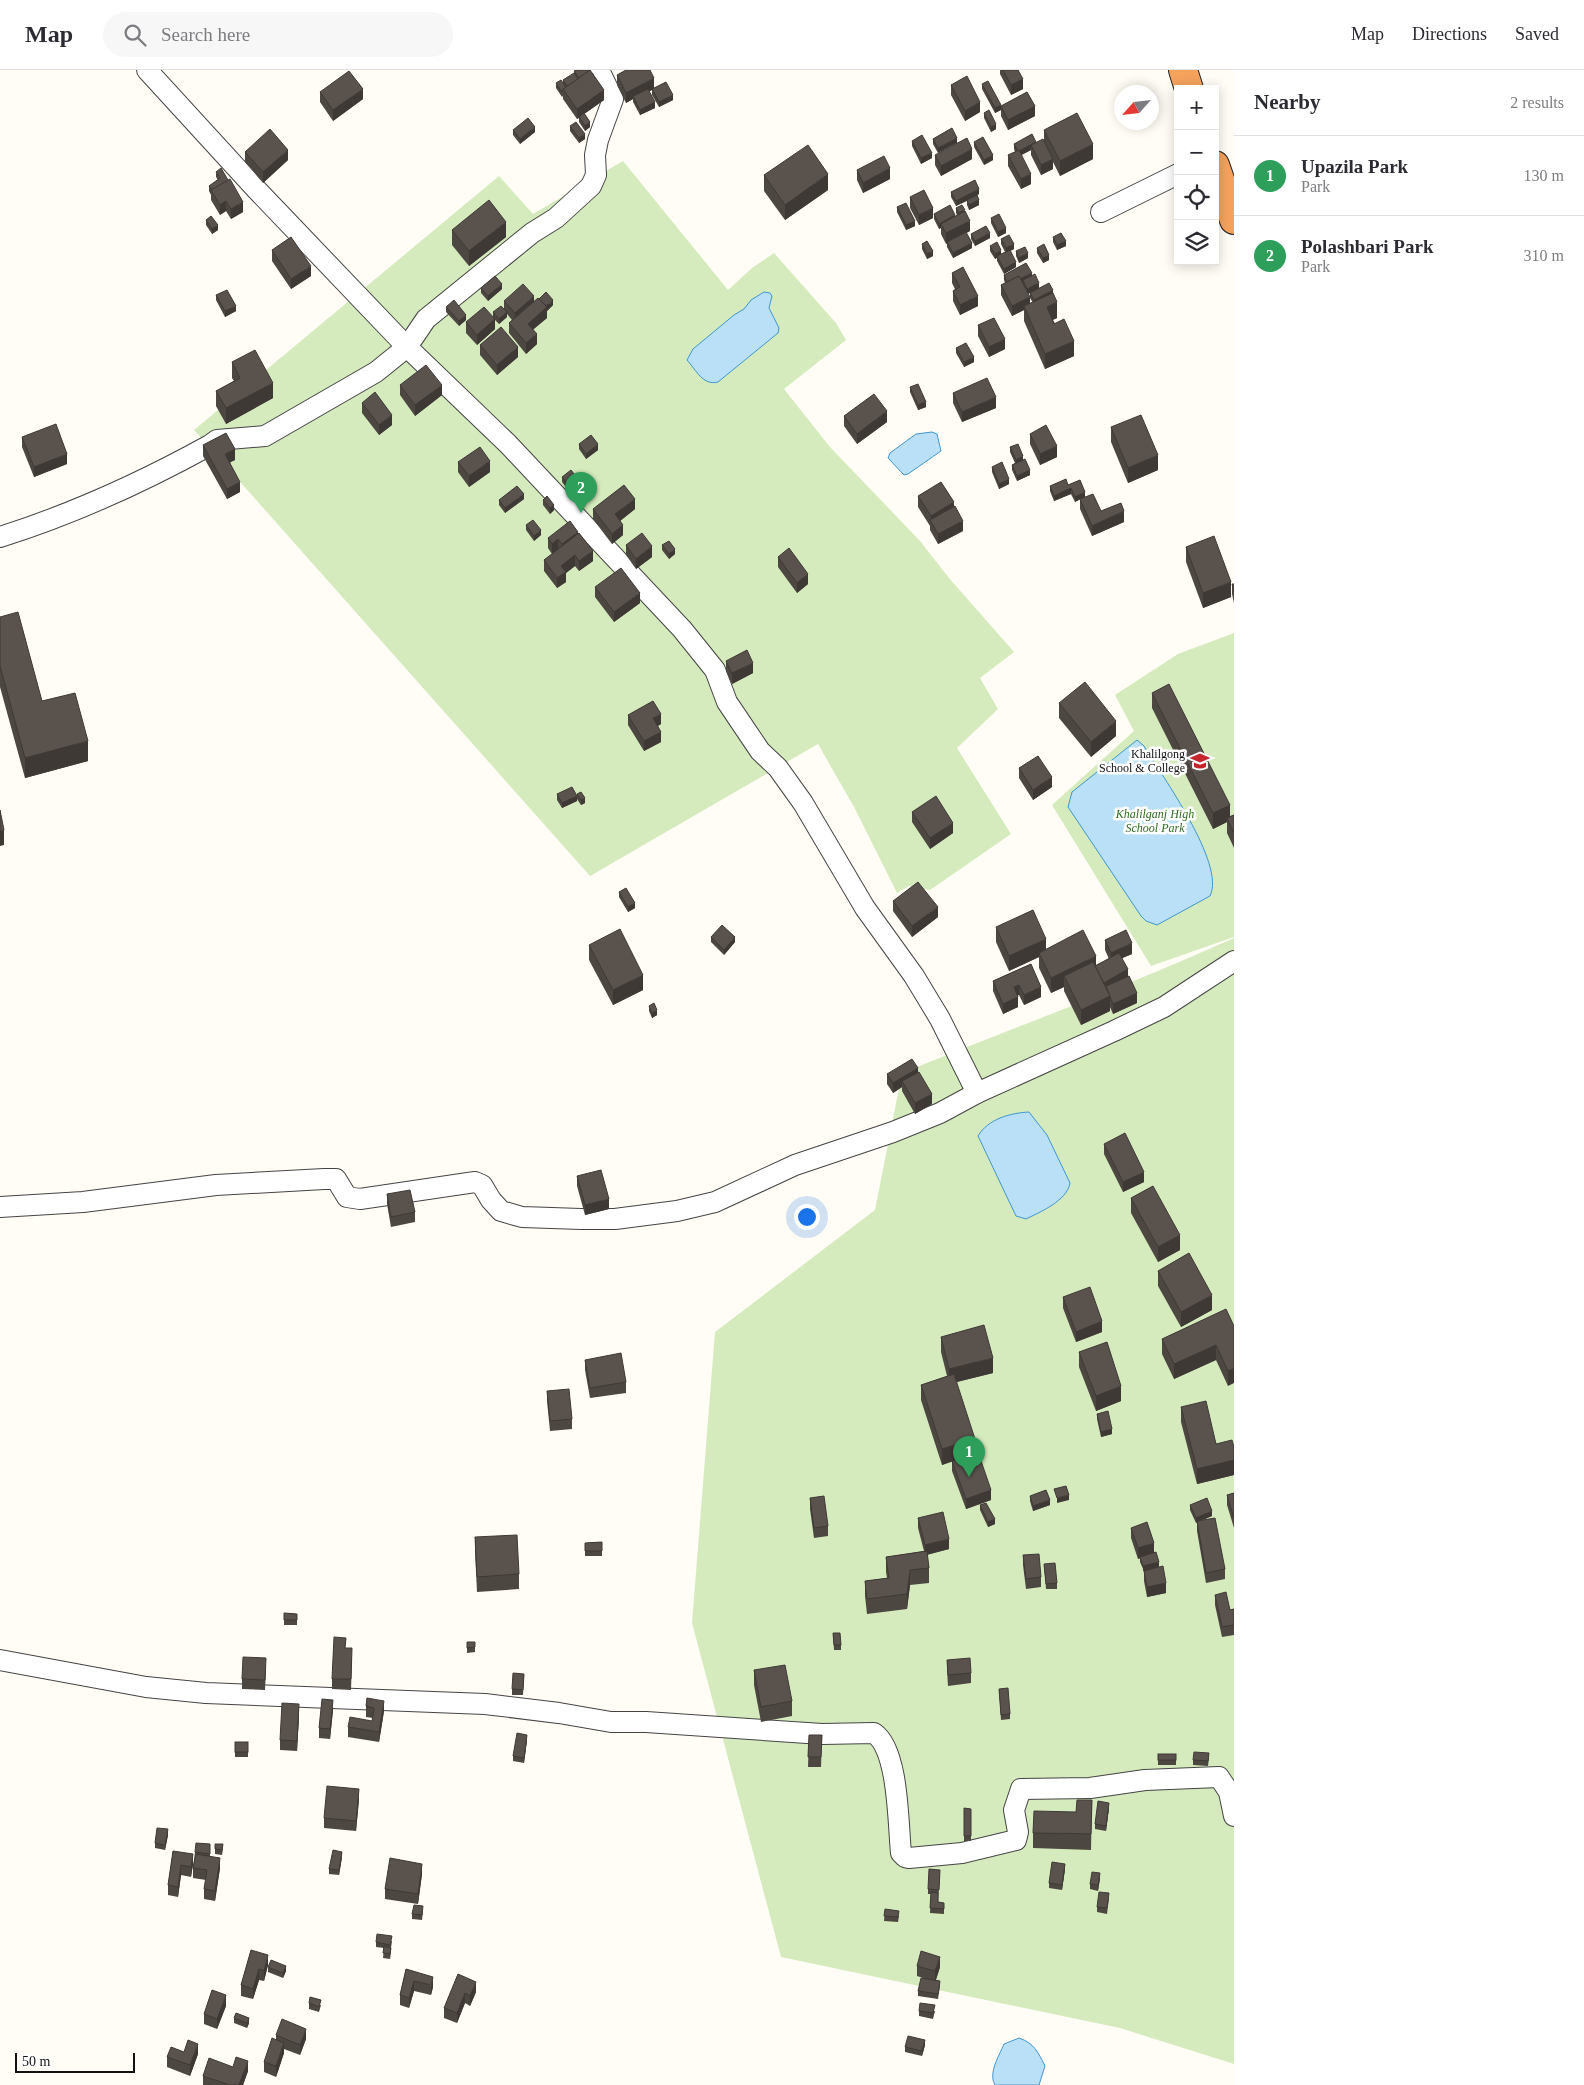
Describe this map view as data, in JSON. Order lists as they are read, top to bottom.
{
  "parks": ["Khalilganj High School Park"],
  "places": {
    "school or university": ["Khalilgong School & College"]
  },
  "scale_bar": "50 m",
  "north": "bottom left",
  "page": {
    "header": "Map",
    "search": "Search here",
    "nav": ["Map", "Directions", "Saved"],
    "heading": ["Nearby", "2 results"],
    "map_buttons": ["+", "−"],
    "list": [
      {
        "mark": "1",
        "name": "Upazila Park",
        "note": "Park",
        "value": "130 m"
      },
      {
        "mark": "2",
        "name": "Polashbari Park",
        "note": "Park",
        "value": "310 m"
      }
    ],
    "pins": ["2", "1"],
    "scale": "50 m"
  }
}
